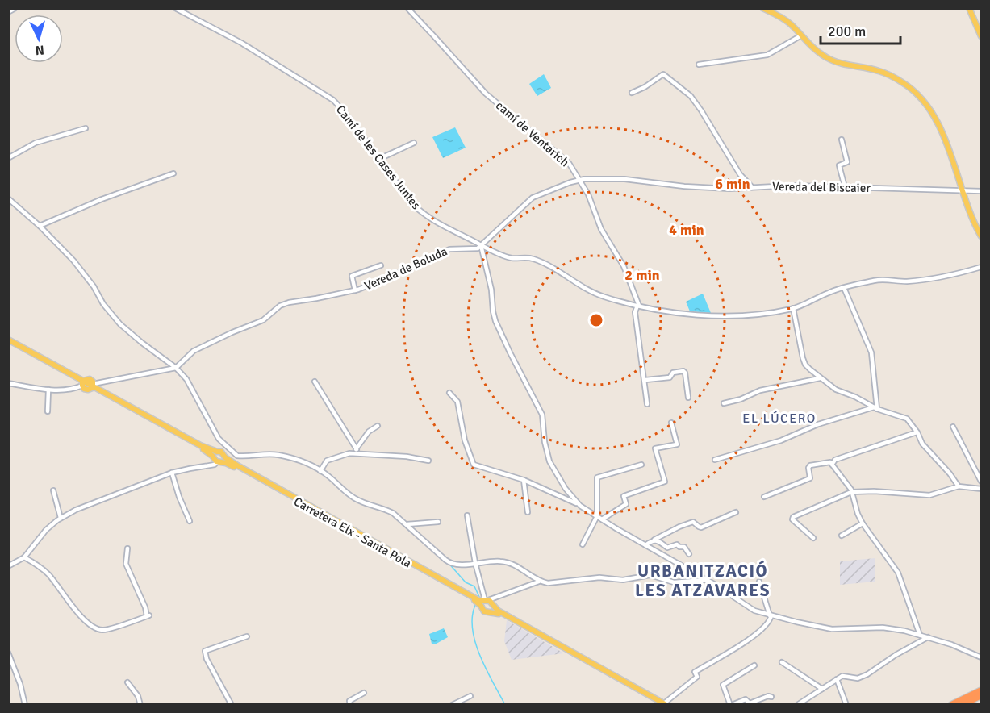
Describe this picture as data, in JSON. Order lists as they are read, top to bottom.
{
  "streets": {
    "main road": ["Carretera Elx - Santa Pola"],
    "street": [
      "camí de Ventarich",
      "Camí de les Cases Juntes",
      "Vereda del Biscaier",
      "Vereda de Boluda"
    ]
  },
  "crossings": [
    ["camí de Ventarich", "Camí de les Cases Juntes"],
    ["camí de Ventarich", "Vereda del Biscaier"],
    ["Camí de les Cases Juntes", "Vereda del Biscaier"],
    ["Camí de les Cases Juntes", "Vereda de Boluda"],
    ["Vereda del Biscaier", "Vereda de Boluda"]
  ],
  "districts": ["EL LÚCERO", "URBANITZACIÓ LES ATZAVARES"],
  "scale_bar": "200 m",
  "north": "bottom",
  "rings": ["6 min", "4 min", "2 min"]
}
